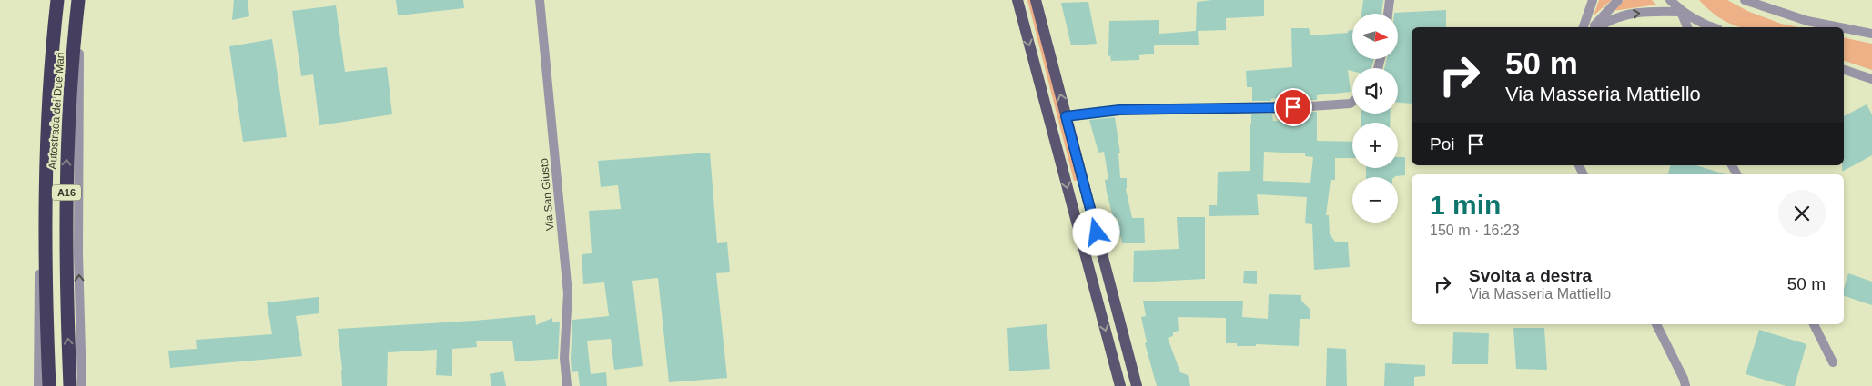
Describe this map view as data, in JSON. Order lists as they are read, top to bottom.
{
  "streets": {
    "highway": ["Autostrada dei Due Mari", "A16"],
    "street": ["Via San Giusto"]
  },
  "north": "right",
  "page": {
    "map_buttons": ["+", "−"],
    "turn": ["50 m", "Via Masseria Mattiello"],
    "then": "Poi",
    "heading": ["1 min", "150 m · 16:23"],
    "list": [
      {
        "name": "Svolta a destra",
        "note": "Via Masseria Mattiello",
        "value": "50 m"
      }
    ]
  }
}
